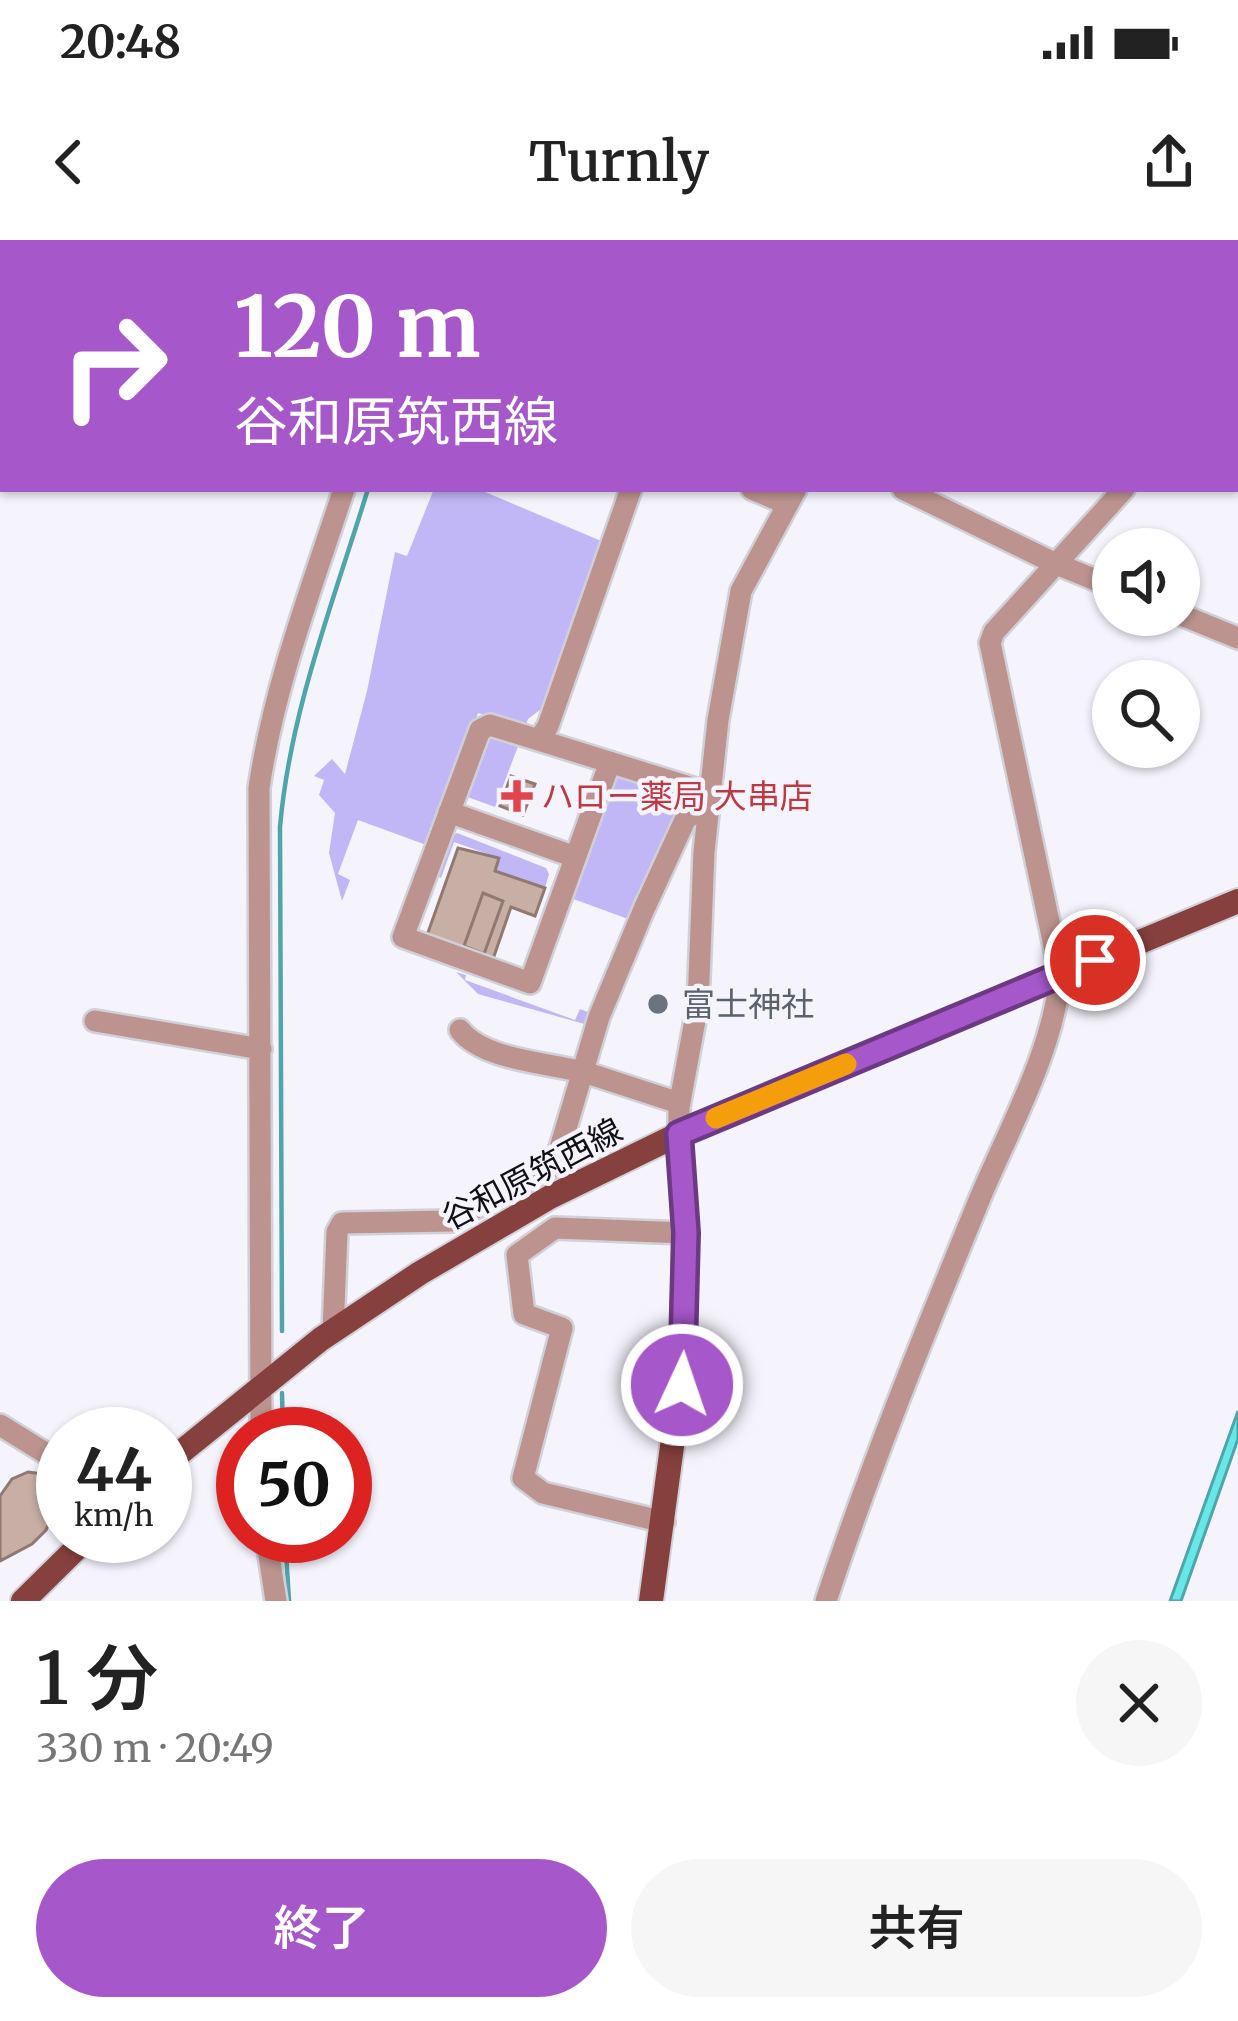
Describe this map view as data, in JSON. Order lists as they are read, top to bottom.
{
  "streets": {
    "main road": ["谷和原筑西線"]
  },
  "places": {
    "health": ["ハロー薬局 大串店"],
    "other": ["富士神社"]
  },
  "page": {
    "status": "20:48",
    "header": "Turnly",
    "turn": ["120 m", "谷和原筑西線"],
    "speed": "44 km/h",
    "limit": "50",
    "heading": ["1 分", "330 m · 20:49"],
    "buttons": ["終了", "共有"]
  }
}
